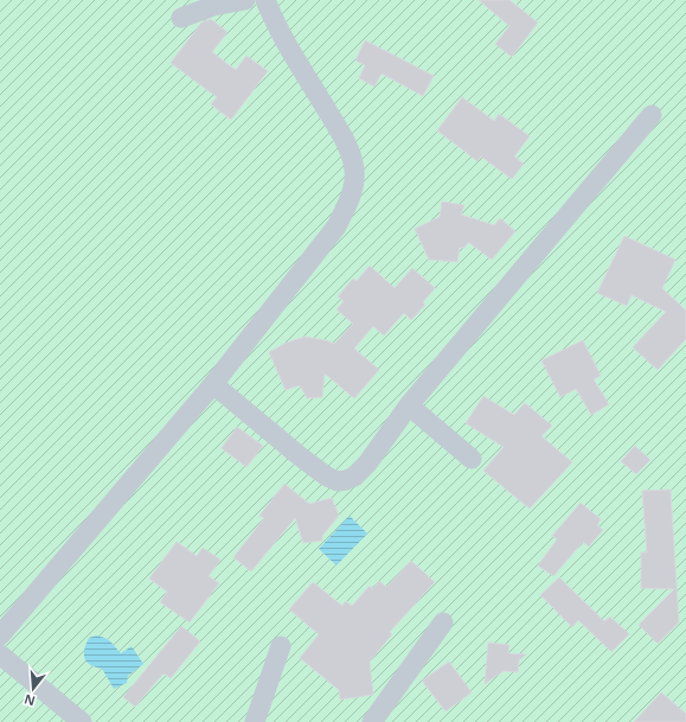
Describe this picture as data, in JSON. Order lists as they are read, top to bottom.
{
  "north": "bottom"
}
